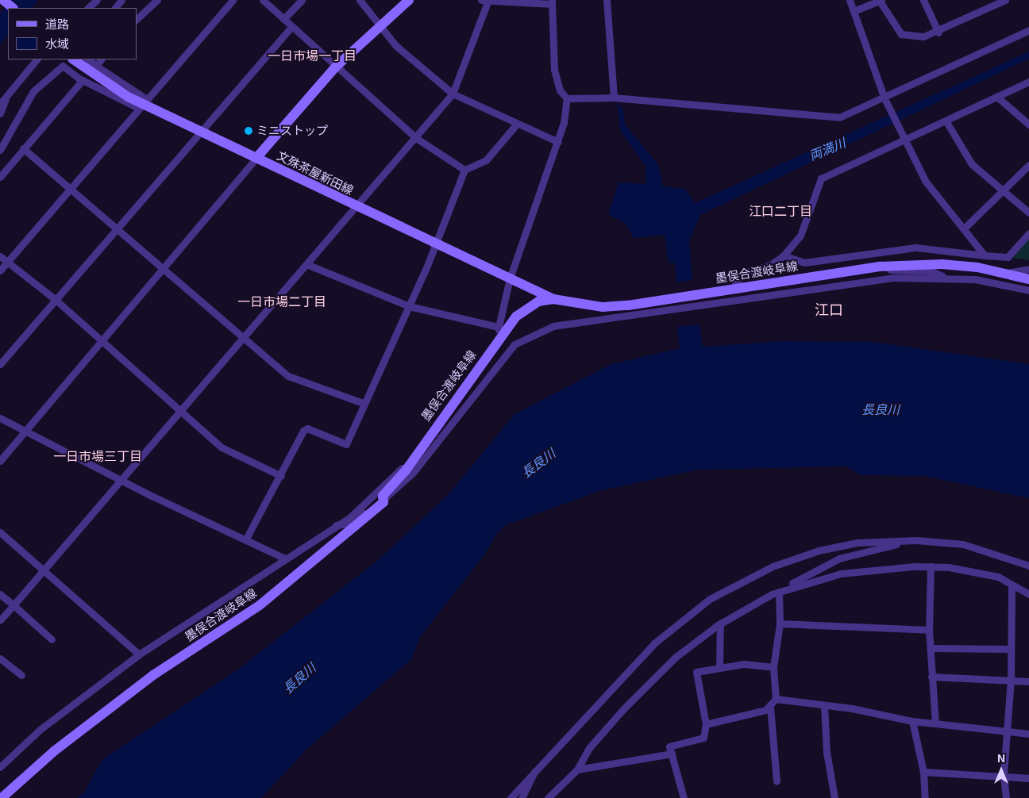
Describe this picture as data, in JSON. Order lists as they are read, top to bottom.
{
  "streets": {
    "main road": ["文殊茶屋新田線", "墨俣合渡岐阜線"]
  },
  "crossings": [
    ["文殊茶屋新田線", "墨俣合渡岐阜線"]
  ],
  "districts": [
    "一日市場一丁目",
    "江口二丁目",
    "一日市場二丁目",
    "江口",
    "一日市場三丁目"
  ],
  "water": ["両満川", "長良川"],
  "places": ["ミニストップ"],
  "legend": ["道路", "水域"],
  "north": "top"
}
